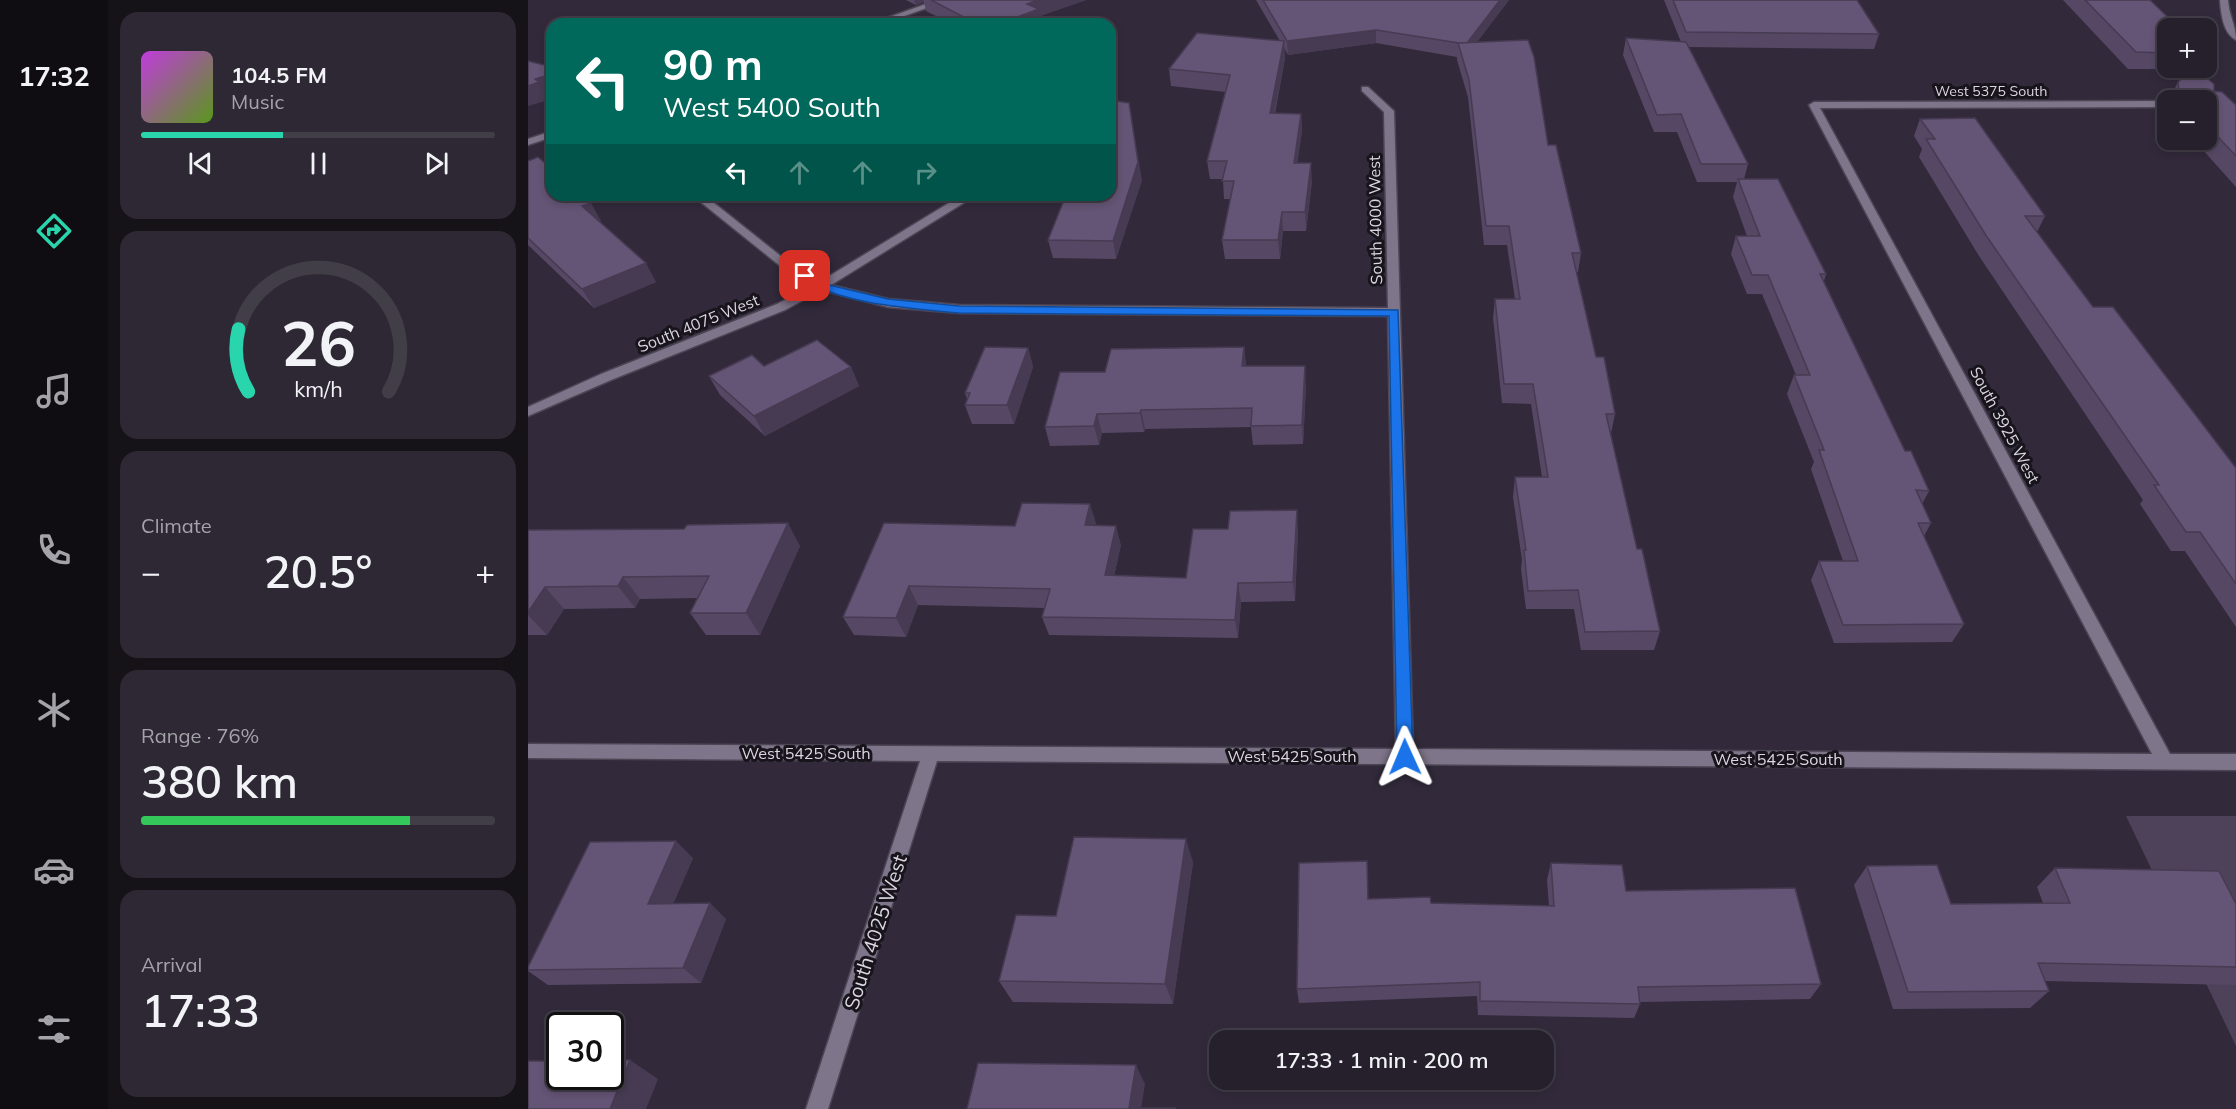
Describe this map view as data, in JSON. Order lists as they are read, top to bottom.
{
  "streets": {
    "street": [
      "West 5375 South",
      "South 4000 West",
      "South 4075 West",
      "South 3925 West",
      "West 5425 South",
      "South 4025 West"
    ]
  },
  "crossings": [
    ["West 5375 South", "South 3925 West"],
    ["South 4000 West", "West 5425 South"],
    ["South 3925 West", "West 5425 South"],
    ["West 5425 South", "South 4025 West"]
  ],
  "page": {
    "tabs": "17:32",
    "map_buttons": ["+", "−"],
    "turn": ["90 m", "West 5400 South"],
    "song": ["104.5 FM", "Music"],
    "tile": [
      "Climate",
      ["Range · 76%", "380 km"],
      ["Arrival", "17:33"]
    ],
    "heat": ["−", "20.5°", "+"],
    "limit": "30",
    "trip": "17:33 · 1 min · 200 m",
    "gauge": ["26", "km/h"]
  }
}
